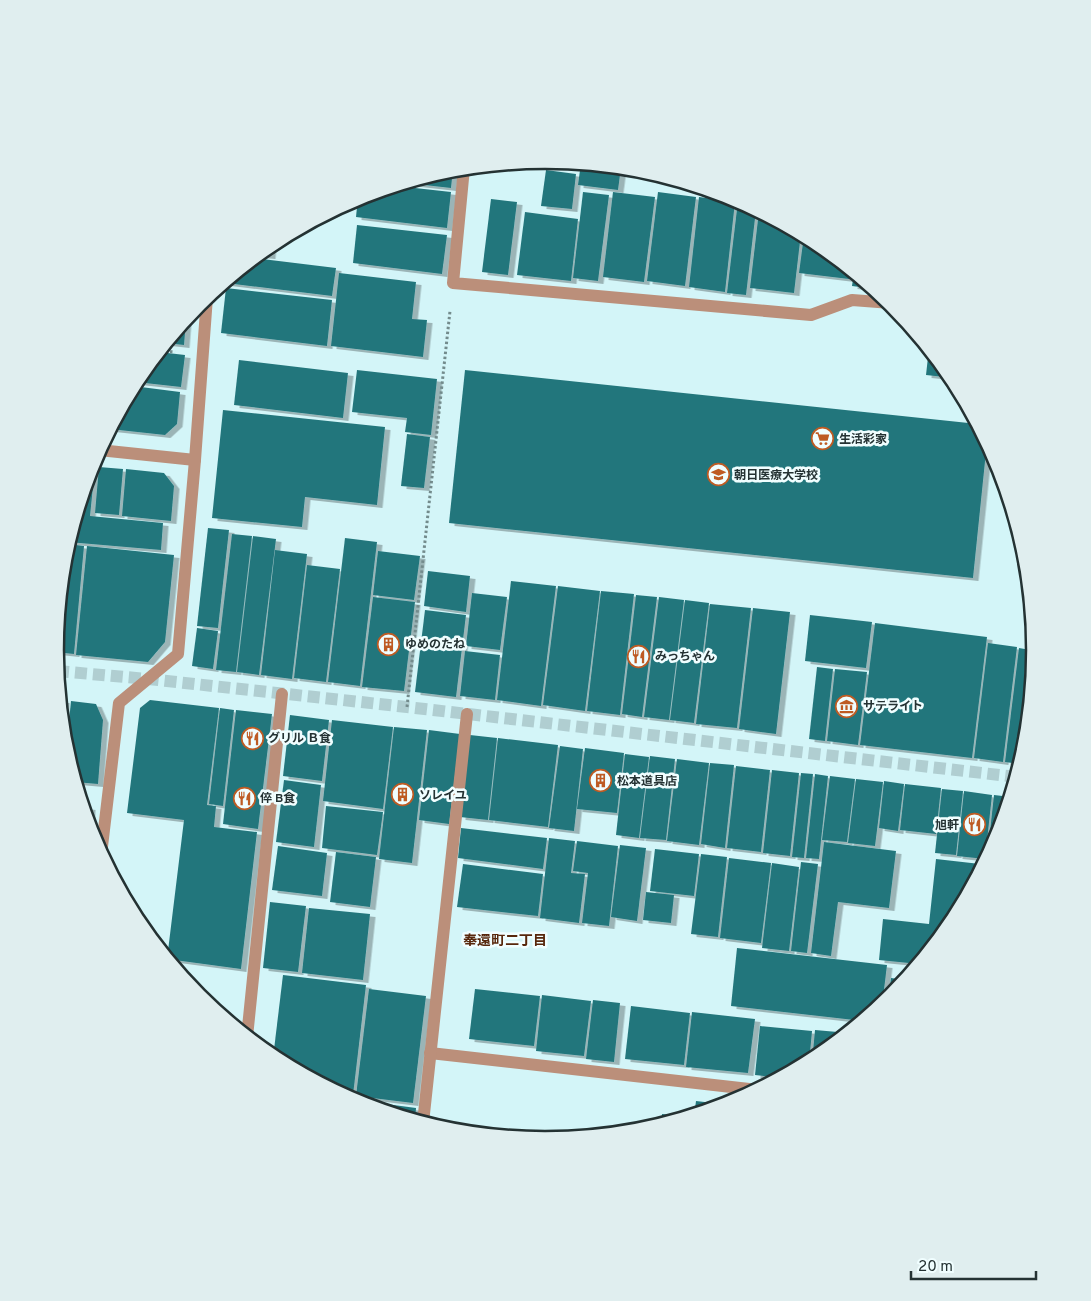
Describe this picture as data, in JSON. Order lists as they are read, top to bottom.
{
  "districts": ["奉還町二丁目"],
  "places": {
    "supermarket": ["生活彩家"],
    "school or university": ["朝日医療大学校"],
    "building": ["ゆめのたね", "松本道具店", "ソレイユ"],
    "restaurant": [
      "みっちゃん",
      "グリル Ｂ食",
      "倅 B食",
      "旭軒"
    ],
    "museum": ["サテライト"]
  },
  "scale_bar": "20 m"
}
